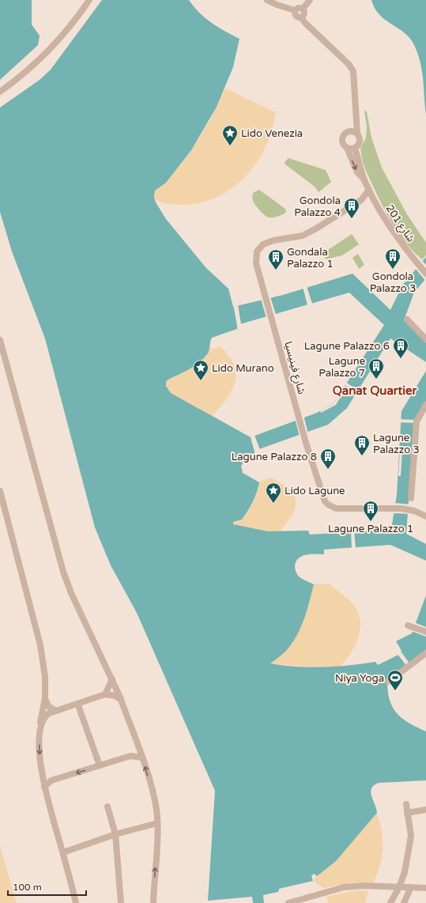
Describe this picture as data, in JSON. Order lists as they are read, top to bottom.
{
  "streets": {
    "street": ["شارع 201", "شارع فينيسيا"]
  },
  "crossings": [
    ["شارع 201", "شارع فينيسيا"]
  ],
  "districts": ["Qanat Quartier"],
  "places": {
    "place": ["Lido Venezia", "Lido Murano", "Lido Lagune"],
    "building": [
      "Gondola Palazzo 4",
      "Gondola Palazzo 3",
      "Gondala Palazzo 1",
      "Lagune Palazzo 6",
      "Lagune Palazzo 7",
      "Lagune Palazzo 3",
      "Lagune Palazzo 8",
      "Lagune Palazzo 1"
    ],
    "sports": ["Niya Yoga"]
  },
  "scale_bar": "100 m"
}
